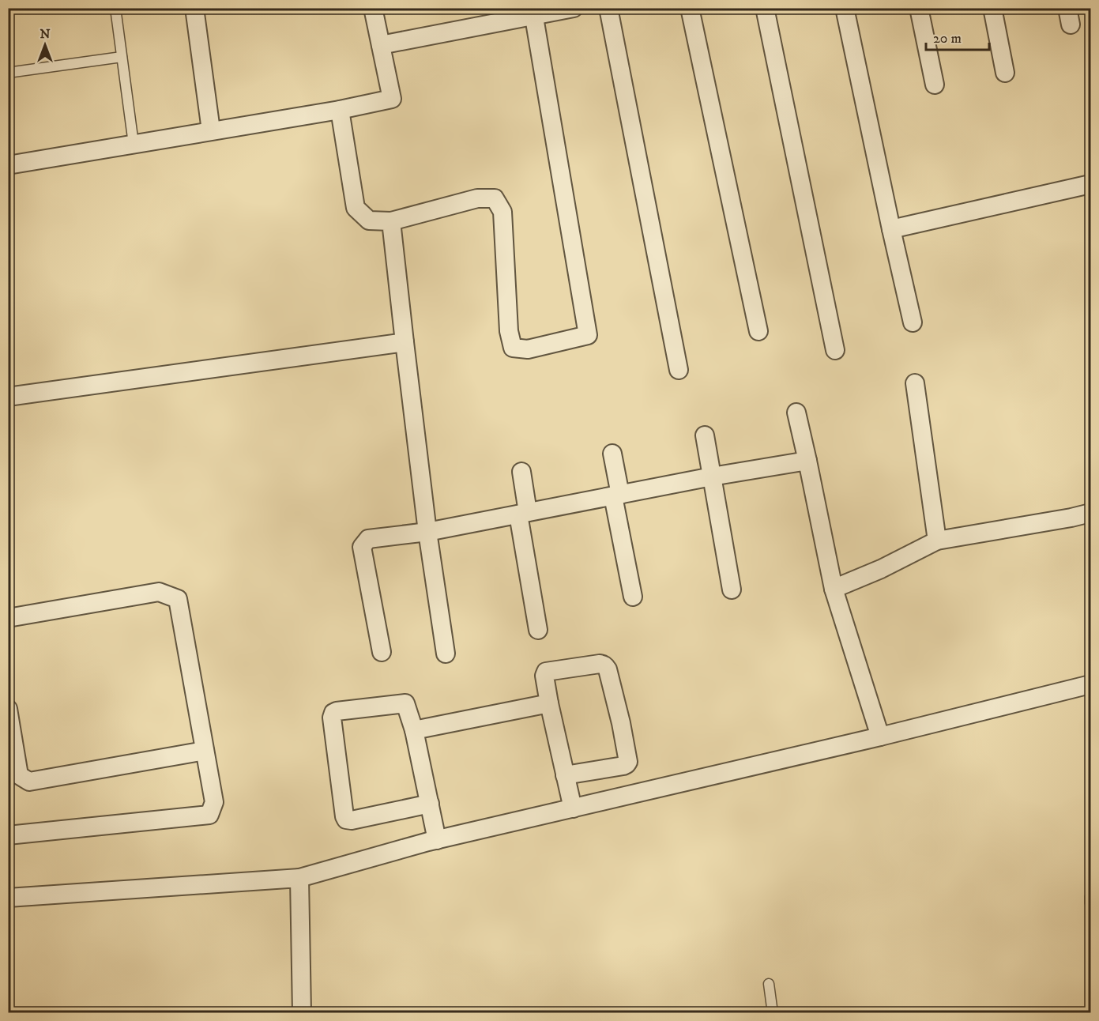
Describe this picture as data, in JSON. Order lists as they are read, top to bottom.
{
  "scale_bar": "20 m",
  "north": "top"
}
